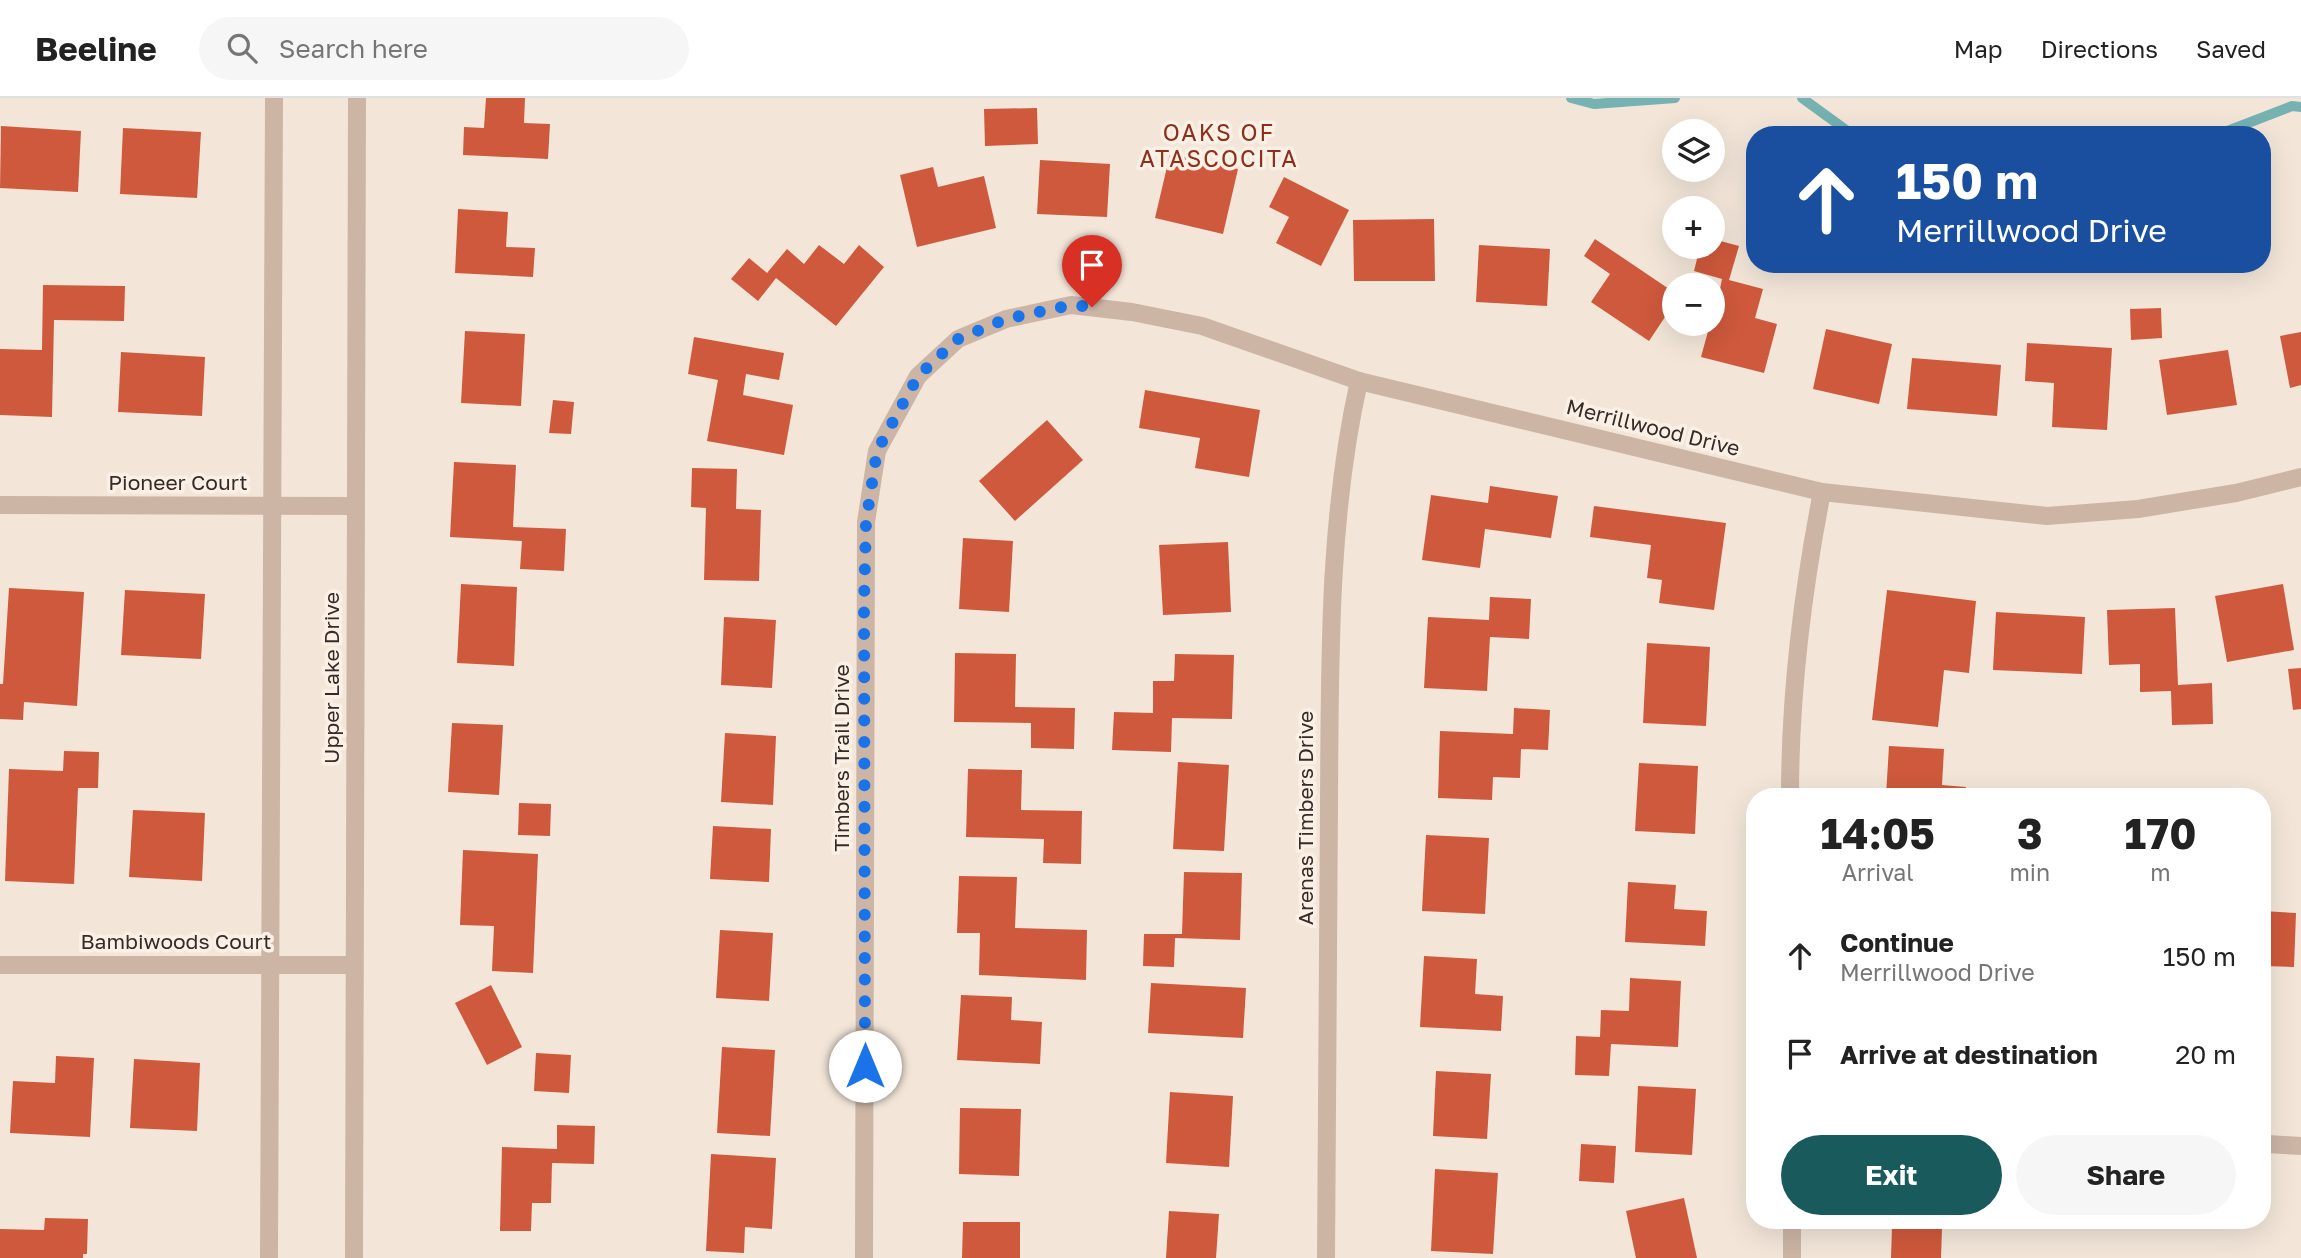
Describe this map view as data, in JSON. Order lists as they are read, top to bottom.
{
  "streets": {
    "street": [
      "Merrillwood Drive",
      "Pioneer Court",
      "Upper Lake Drive",
      "Timbers Trail Drive",
      "Arenas Timbers Drive",
      "Bambiwoods Court"
    ]
  },
  "crossings": [
    ["Merrillwood Drive", "Timbers Trail Drive"],
    ["Merrillwood Drive", "Arenas Timbers Drive"],
    ["Pioneer Court", "Upper Lake Drive"],
    ["Upper Lake Drive", "Bambiwoods Court"]
  ],
  "districts": ["OAKS OF ATASCOCITA"],
  "page": {
    "header": "Beeline",
    "search": "Search here",
    "nav": ["Map", "Directions", "Saved"],
    "map_buttons": ["+", "−"],
    "turn": ["150 m", "Merrillwood Drive"],
    "eta": [
      "14:05",
      "Arrival",
      "3",
      "min",
      "170",
      "m"
    ],
    "list": [
      {
        "name": "Continue",
        "note": "Merrillwood Drive",
        "value": "150 m"
      },
      {
        "name": "Arrive at destination",
        "value": "20 m"
      }
    ],
    "buttons": ["Exit", "Share"]
  }
}
